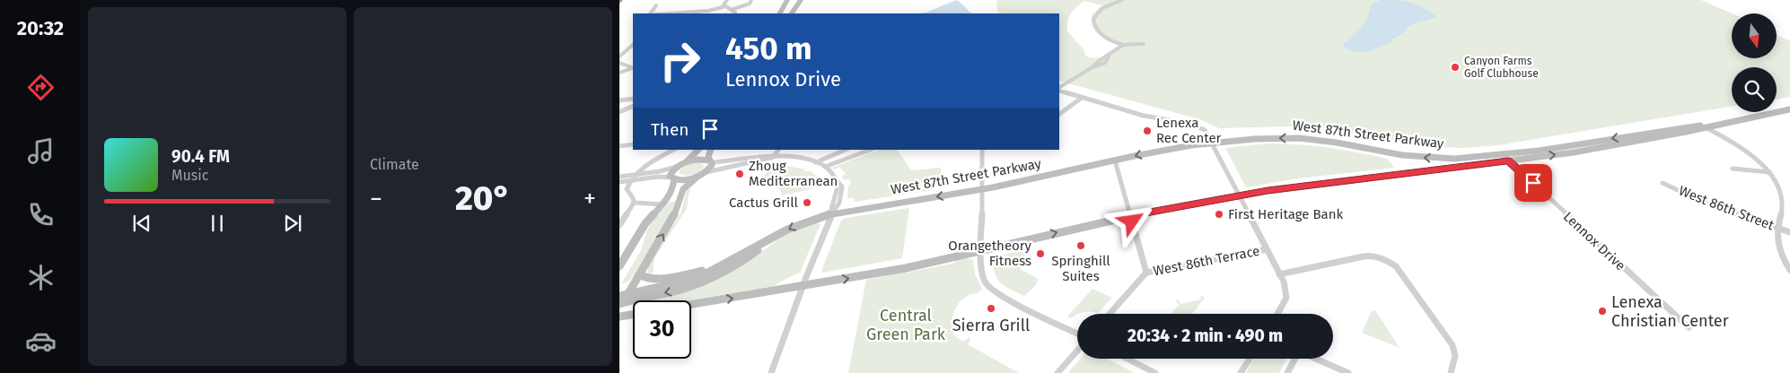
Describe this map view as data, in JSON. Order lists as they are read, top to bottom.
{
  "streets": {
    "main road": ["West 87th Street Parkway"],
    "street": ["West 86th Street", "Lennox Drive", "West 86th Terrace"]
  },
  "crossings": [
    ["West 87th Street Parkway", "Lennox Drive"]
  ],
  "parks": ["Central Green Park"],
  "places": [
    "Canyon Farms Golf Clubhouse",
    "Lenexa Rec Center",
    "Zhoug Mediterranean",
    "Cactus Grill",
    "First Heritage Bank",
    "Springhill Suites",
    "Orangetheory Fitness",
    "Sierra Grill",
    "Lenexa Christian Center"
  ],
  "north": "bottom",
  "page": {
    "tabs": "20:32",
    "tile": "Climate",
    "turn": ["450 m", "Lennox Drive"],
    "then": "Then",
    "song": ["90.4 FM", "Music"],
    "heat": ["−", "20°", "+"],
    "limit": "30",
    "trip": "20:34 · 2 min · 490 m"
  }
}
